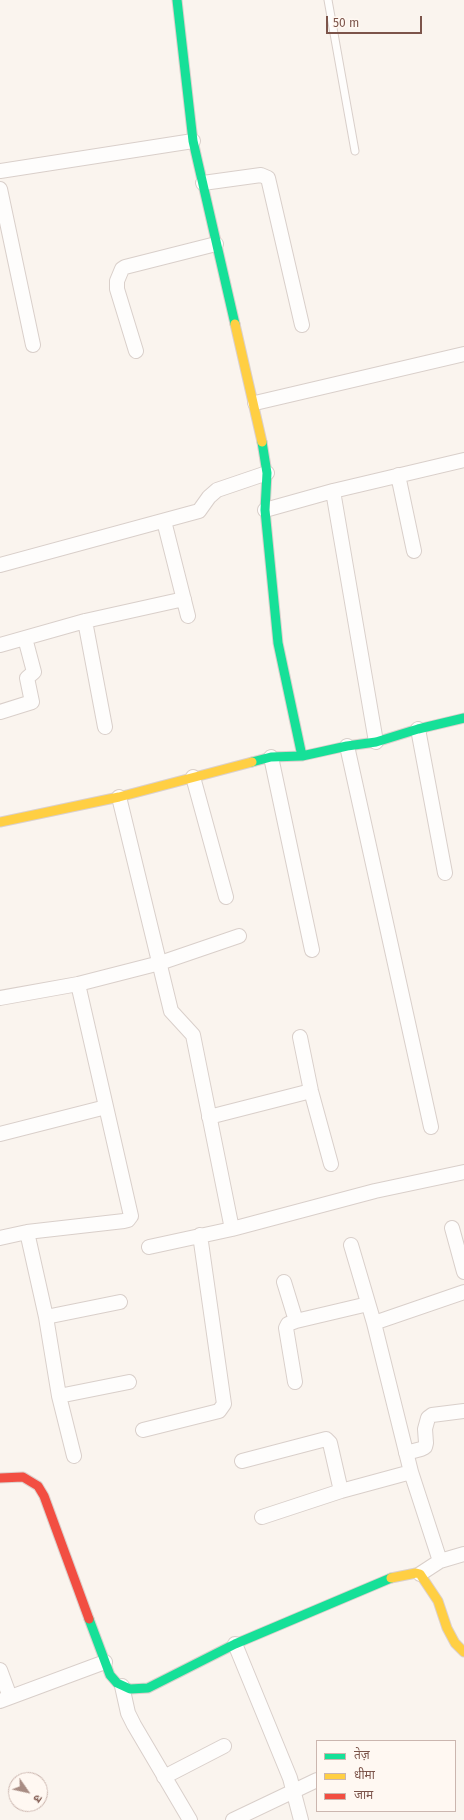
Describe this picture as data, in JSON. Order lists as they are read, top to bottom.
{
  "legend": ["तेज़", "धीमा", "जाम"],
  "scale_bar": "50 m",
  "north": "bottom right"
}
